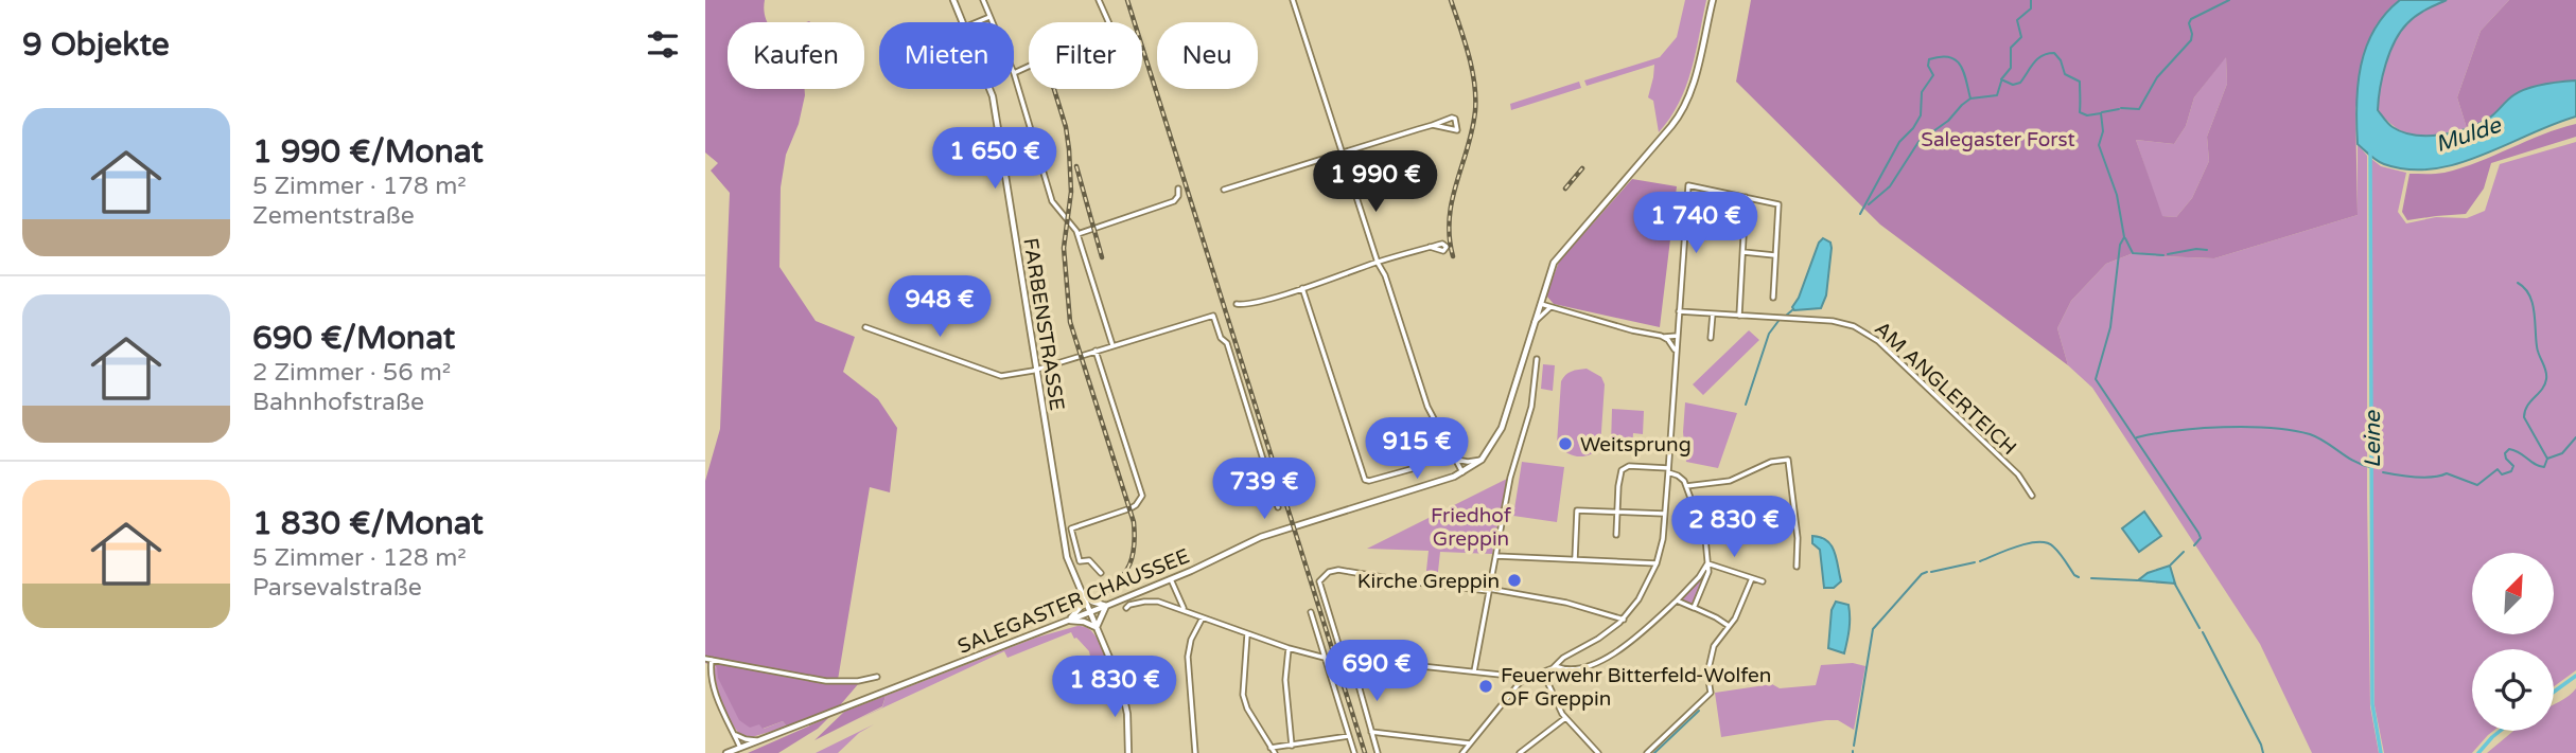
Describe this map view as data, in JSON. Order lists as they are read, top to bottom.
{
  "streets": {
    "main road": ["FARBENSTRASSE", "SALEGASTER CHAUSSEE"],
    "street": ["AM ANGLERTEICH"]
  },
  "crossings": [
    ["FARBENSTRASSE", "SALEGASTER CHAUSSEE"]
  ],
  "water": ["Mulde", "Leine"],
  "parks": ["Salegaster Forst", "Friedhof Greppin"],
  "places": ["Weitsprung", "Kirche Greppin", "Feuerwehr Bitterfeld-Wolfen OF Greppin"],
  "north": "top right",
  "page": {
    "heading": "9 Objekte",
    "chip": [
      "Kaufen",
      "Mieten",
      "Filter",
      "Neu"
    ],
    "list": [
      {
        "name": "1 990 €/Monat",
        "note": "5 Zimmer · 178 m² · Zementstraße"
      },
      {
        "name": "690 €/Monat",
        "note": "2 Zimmer · 56 m² · Bahnhofstraße"
      },
      {
        "name": "1 830 €/Monat",
        "note": "5 Zimmer · 128 m² · Parsevalstraße"
      }
    ],
    "price": [
      "1 650 €",
      "1 990 €",
      "1 740 €",
      "948 €",
      "915 €",
      "739 €",
      "2 830 €",
      "690 €",
      "1 830 €"
    ]
  }
}
